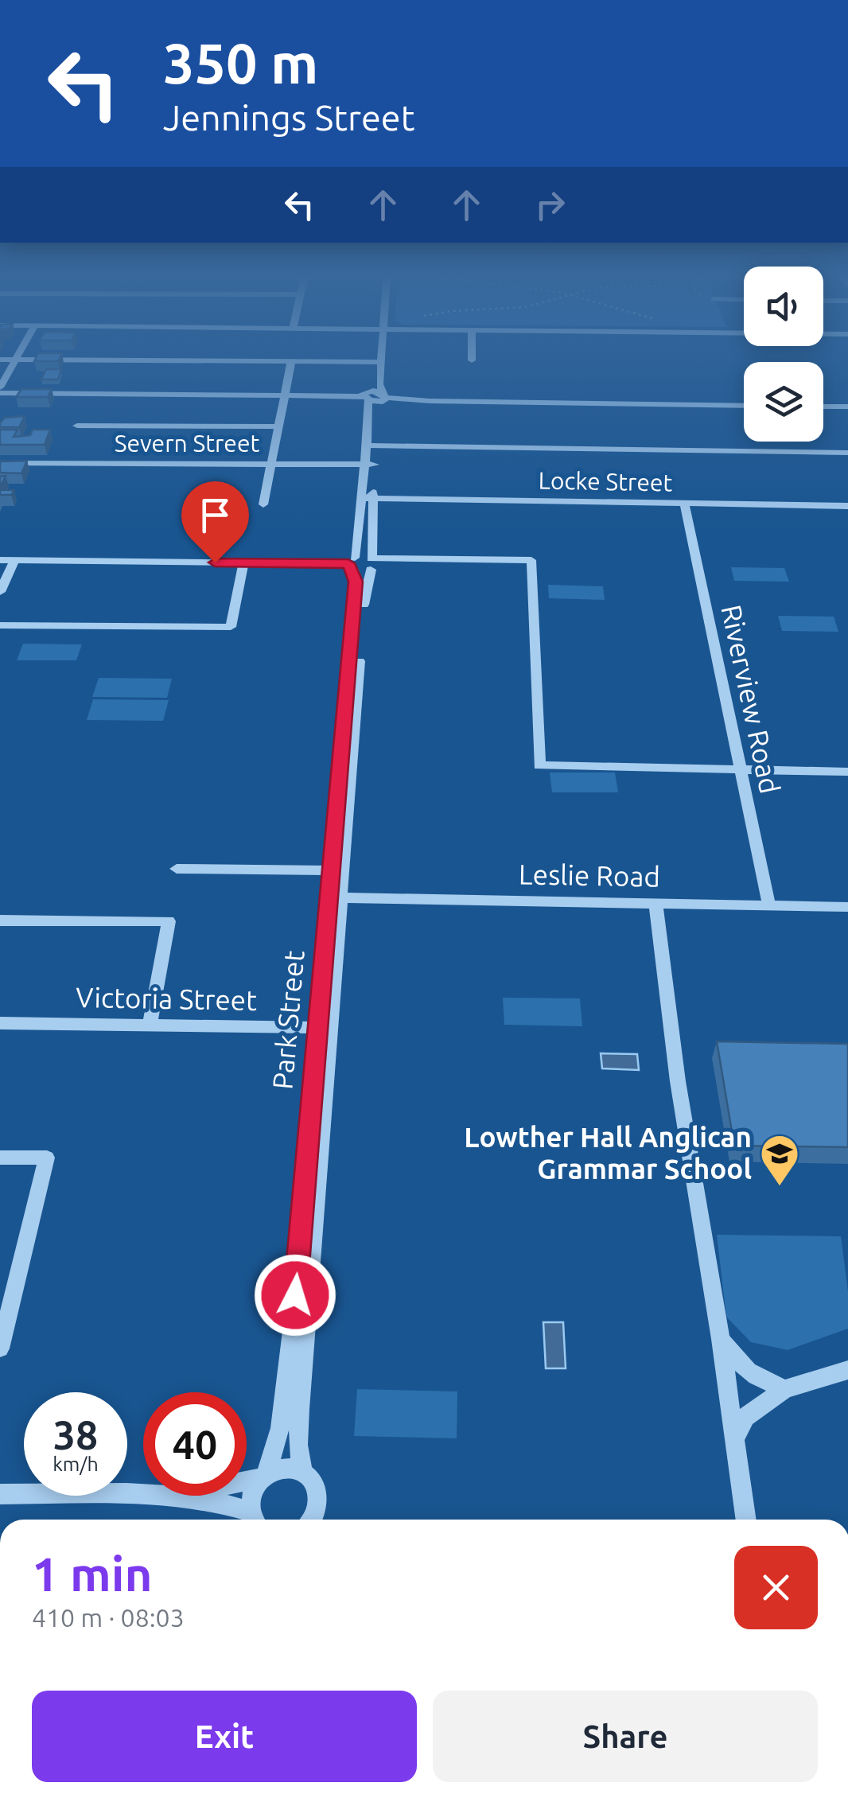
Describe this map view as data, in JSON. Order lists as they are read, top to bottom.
{
  "streets": {
    "street": [
      "Severn Street",
      "Locke Street",
      "Riverview Road",
      "Leslie Road",
      "Victoria Street",
      "Park Street"
    ]
  },
  "crossings": [
    ["Severn Street", "Park Street"],
    ["Locke Street", "Riverview Road"],
    ["Locke Street", "Park Street"],
    ["Riverview Road", "Leslie Road"],
    ["Leslie Road", "Park Street"],
    ["Victoria Street", "Park Street"]
  ],
  "places": {
    "school or university": ["Lowther Hall Anglican Grammar School"]
  },
  "page": {
    "turn": ["350 m", "Jennings Street"],
    "speed": "38 km/h",
    "limit": "40",
    "heading": ["1 min", "410 m · 08:03"],
    "buttons": ["Exit", "Share"]
  }
}
